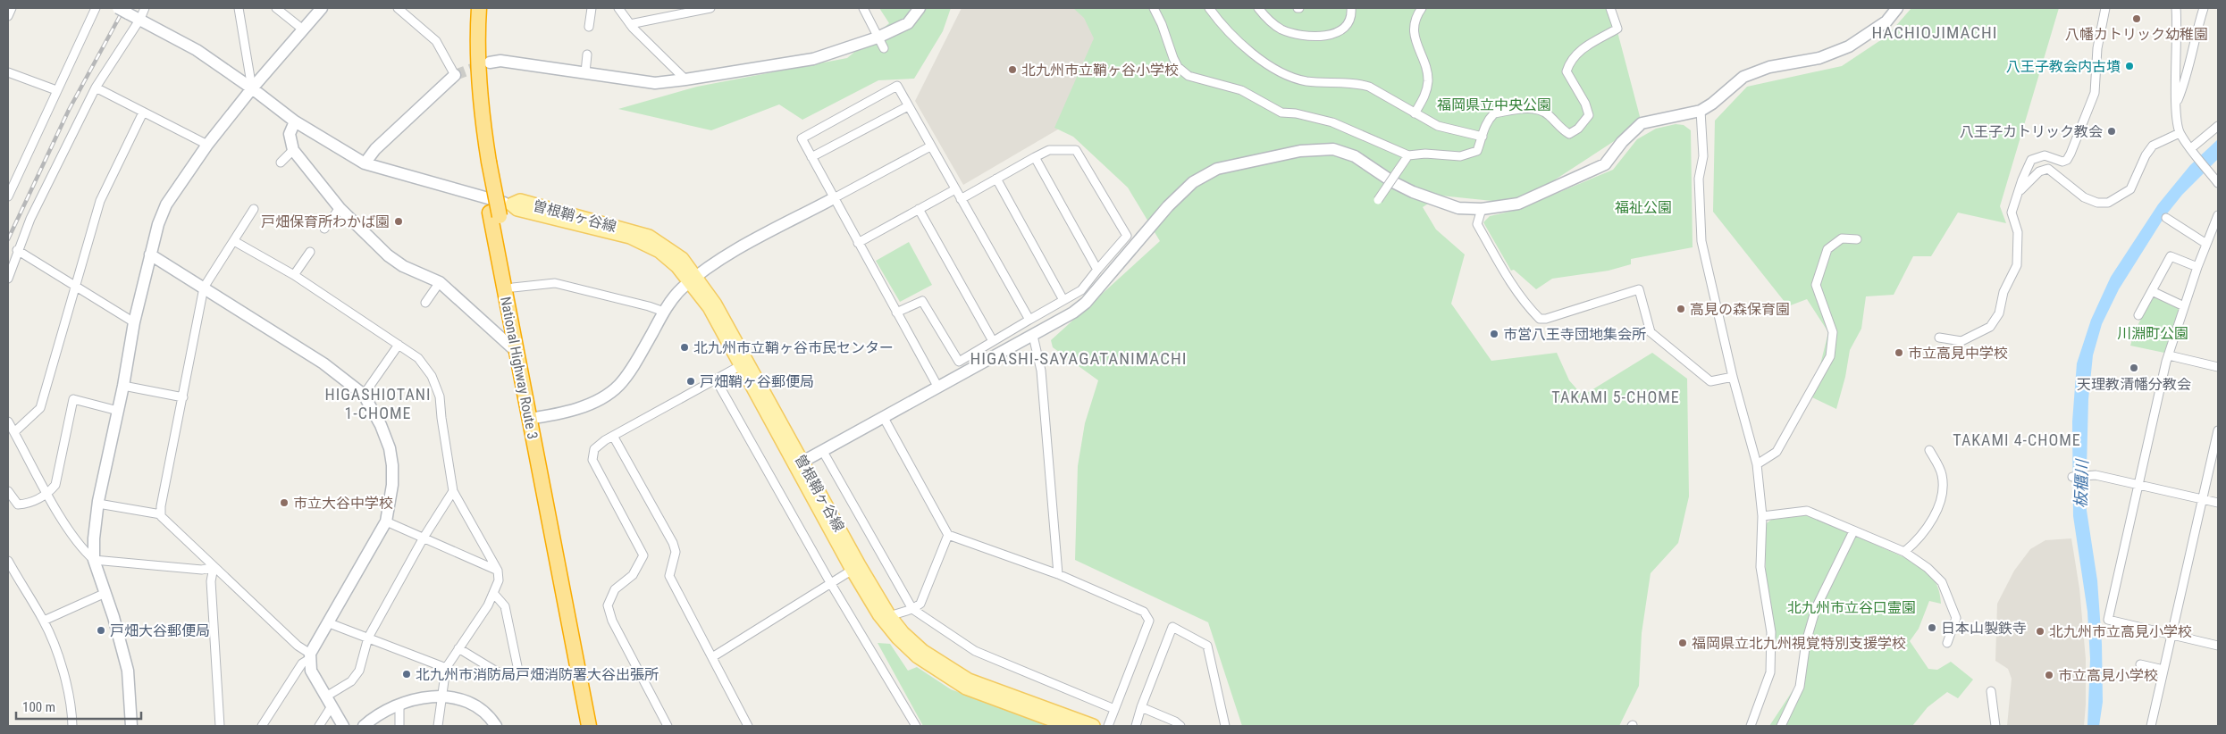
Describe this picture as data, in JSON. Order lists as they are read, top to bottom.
{
  "streets": {
    "highway": ["National Highway Route 3"],
    "main road": ["曽根鞘ヶ谷線"]
  },
  "districts": [
    "HACHIOJIMACHI",
    "HIGASHI-SAYAGATANIMACHI",
    "HIGASHIOTANI 1-CHOME",
    "TAKAMI 5-CHOME",
    "TAKAMI 4-CHOME"
  ],
  "water": ["板櫃川"],
  "parks": [
    "福岡県立中央公園",
    "福祉公園",
    "川淵町公園",
    "北九州市立谷口霊園"
  ],
  "places": [
    "八幡カトリック幼稚園",
    "八王子教会内古墳",
    "北九州市立鞘ヶ谷小学校",
    "八王子カトリック教会",
    "戸畑保育所わかば園",
    "高見の森保育園",
    "市営八王寺団地集会所",
    "北九州市立鞘ヶ谷市民センター",
    "市立高見中学校",
    "天理教清幡分教会",
    "戸畑鞘ヶ谷郵便局",
    "市立大谷中学校",
    "日本山製鉄寺",
    "戸畑大谷郵便局",
    "北九州市立高見小学校",
    "福岡県立北九州視覚特別支援学校",
    "北九州市消防局戸畑消防署大谷出張所",
    "市立高見小学校"
  ],
  "scale_bar": "100 m"
}
